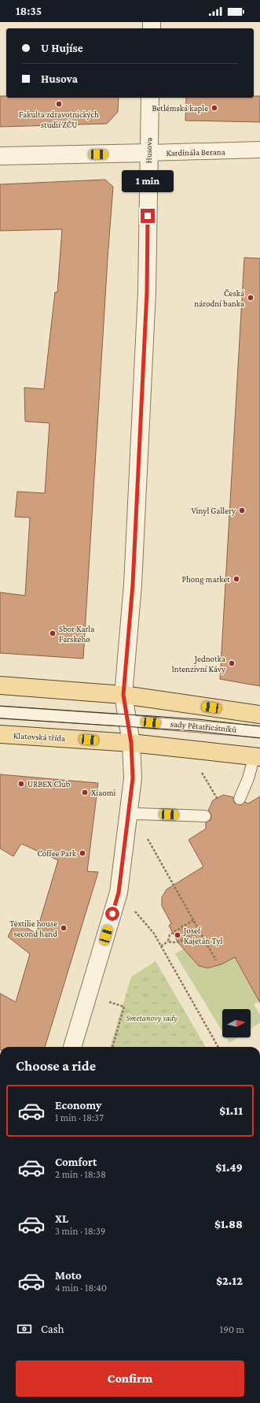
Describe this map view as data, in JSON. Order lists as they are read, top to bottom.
{
  "streets": {
    "main road": ["sady Pětatřicátníků", "Klatovská třída"],
    "street": ["Husova", "Kardinála Berana"]
  },
  "crossings": [
    ["Husova", "Kardinála Berana"],
    ["Husova", "sady Pětatřicátníků"]
  ],
  "parks": ["Smetanovy sady"],
  "places": [
    "Fakulta zdravotnických studií ZČU",
    "Betlémská kaple",
    "Česká národní banka",
    "Vinyl Gallery",
    "Phong market",
    "Sbor Karla Farského",
    "Jednotka Intenzivní Kávy",
    "URBEX Club",
    "Xiaomi",
    "Coffee Park",
    "Textilie house second hand",
    "Josef Kajetán Tyl"
  ],
  "north": "right",
  "page": {
    "status": "18:35",
    "banner": ["U Hujíse", "Husova"],
    "bubble": "1 min",
    "heading": "Choose a ride",
    "list": [
      {
        "name": "Economy",
        "note": "1 min · 18:37",
        "value": "$1.11"
      },
      {
        "name": "Comfort",
        "note": "2 min · 18:38",
        "value": "$1.49"
      },
      {
        "name": "XL",
        "note": "3 min · 18:39",
        "value": "$1.88"
      },
      {
        "name": "Moto",
        "note": "4 min · 18:40",
        "value": "$2.12"
      }
    ],
    "pay": ["Cash", "190 m"],
    "buttons": "Confirm"
  }
}
